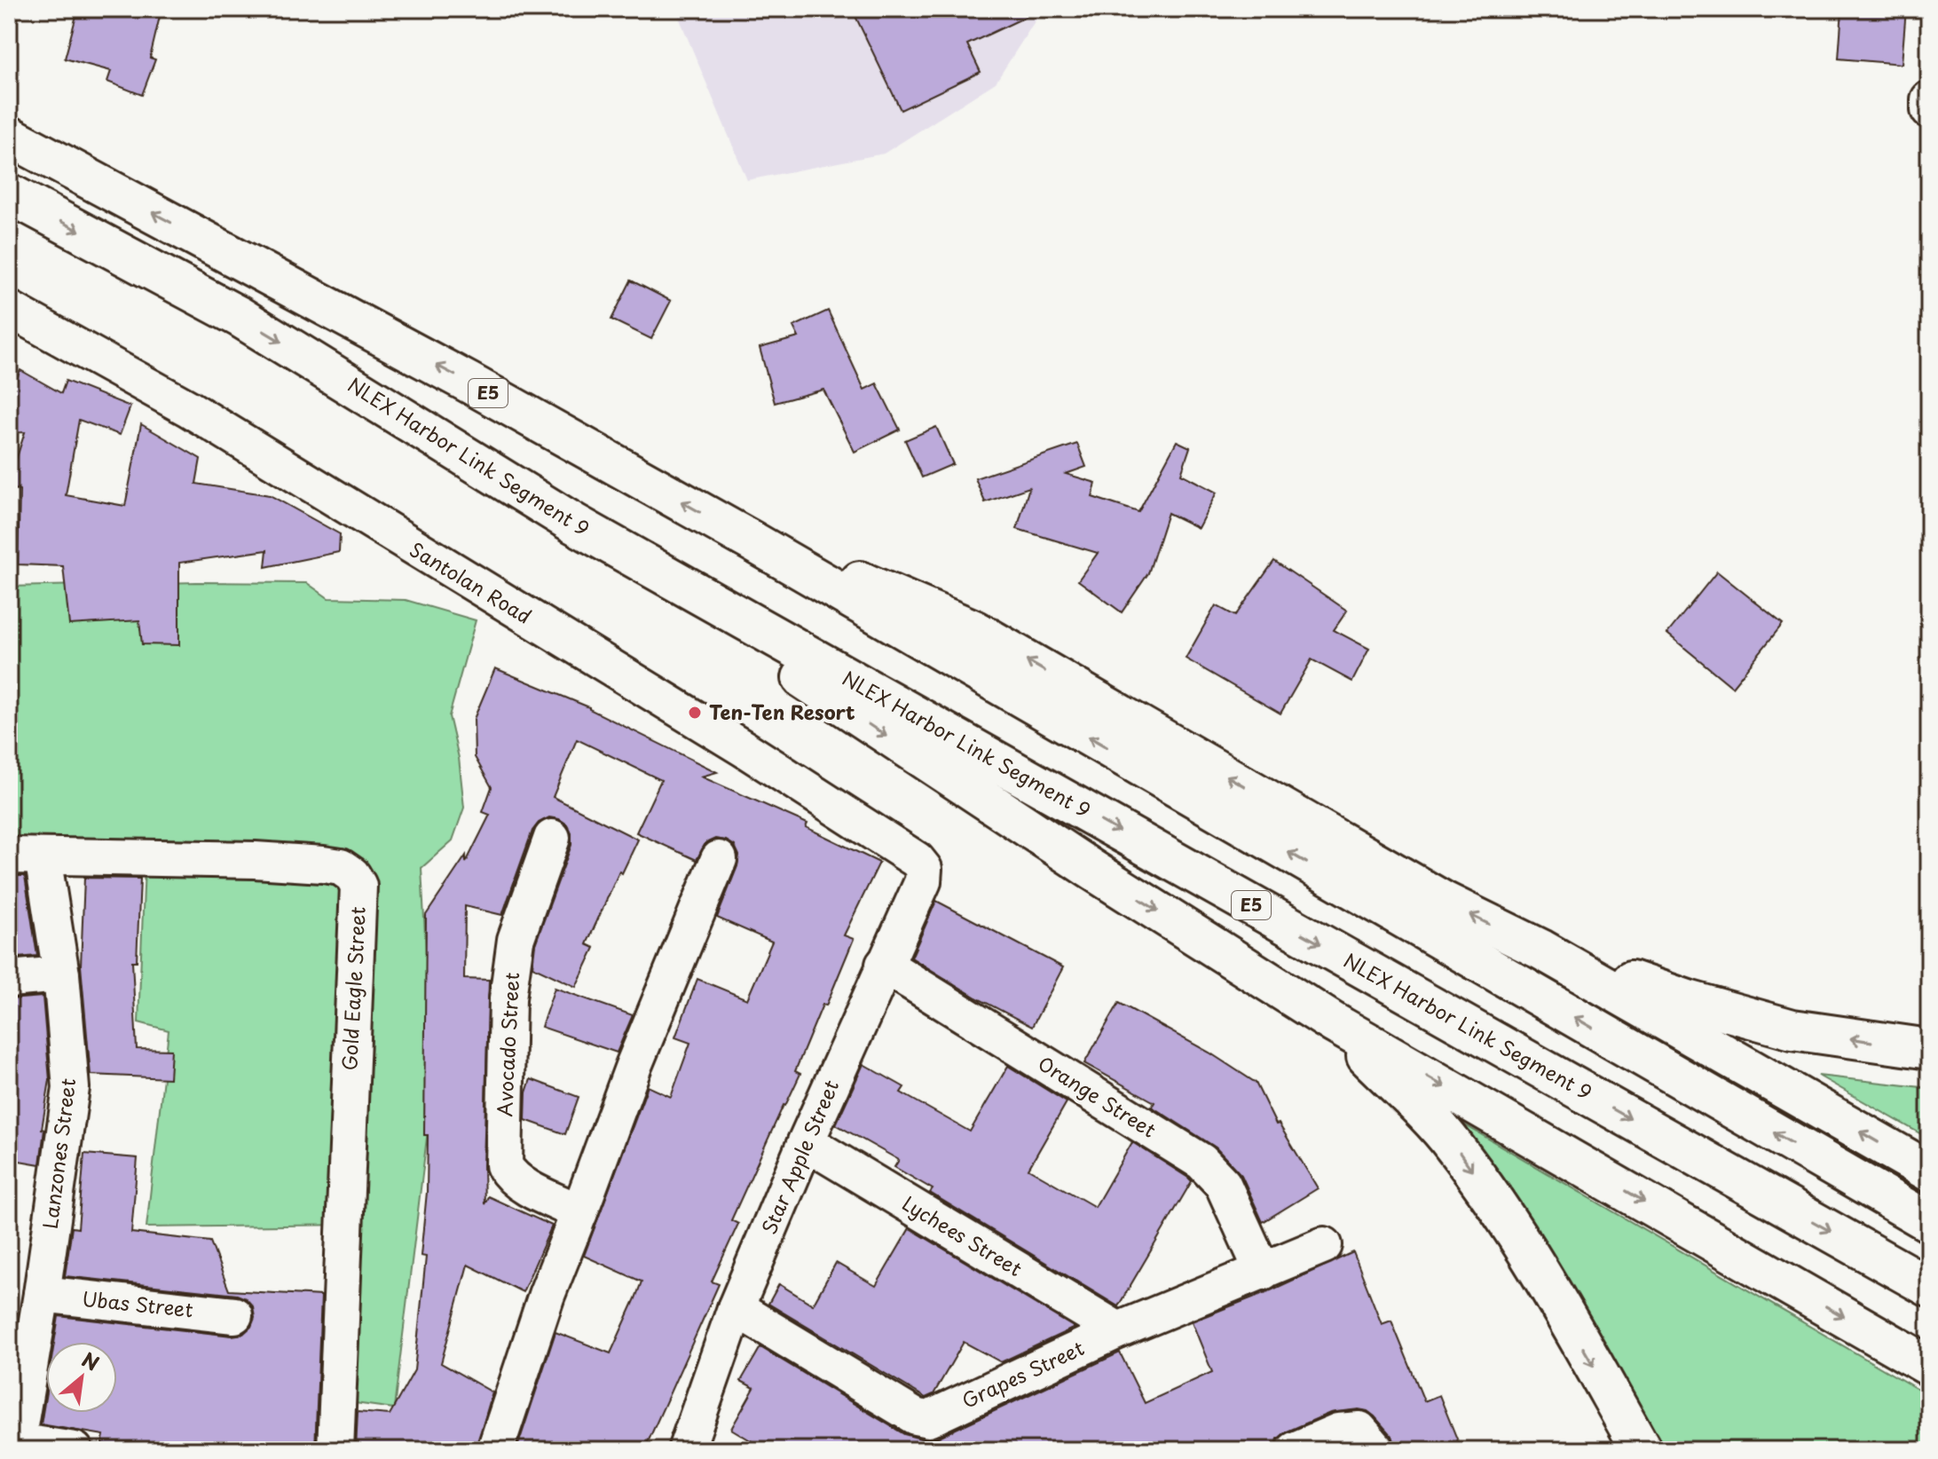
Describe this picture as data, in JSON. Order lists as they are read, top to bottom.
{
  "streets": {
    "highway": ["E5", "NLEX Harbor Link Segment 9"],
    "street": [
      "Santolan Road",
      "Gold Eagle Street",
      "Avocado Street",
      "Orange Street",
      "Lanzones Street",
      "Star Apple Street",
      "Lychees Street",
      "Ubas Street",
      "Grapes Street"
    ]
  },
  "crossings": [
    ["Santolan Road", "Star Apple Street"],
    ["Gold Eagle Street", "Lanzones Street"],
    ["Orange Street", "Star Apple Street"],
    ["Orange Street", "Grapes Street"],
    ["Lanzones Street", "Ubas Street"],
    ["Star Apple Street", "Lychees Street"],
    ["Star Apple Street", "Grapes Street"],
    ["Lychees Street", "Grapes Street"]
  ],
  "places": ["Ten-Ten Resort"],
  "north": "top right"
}
